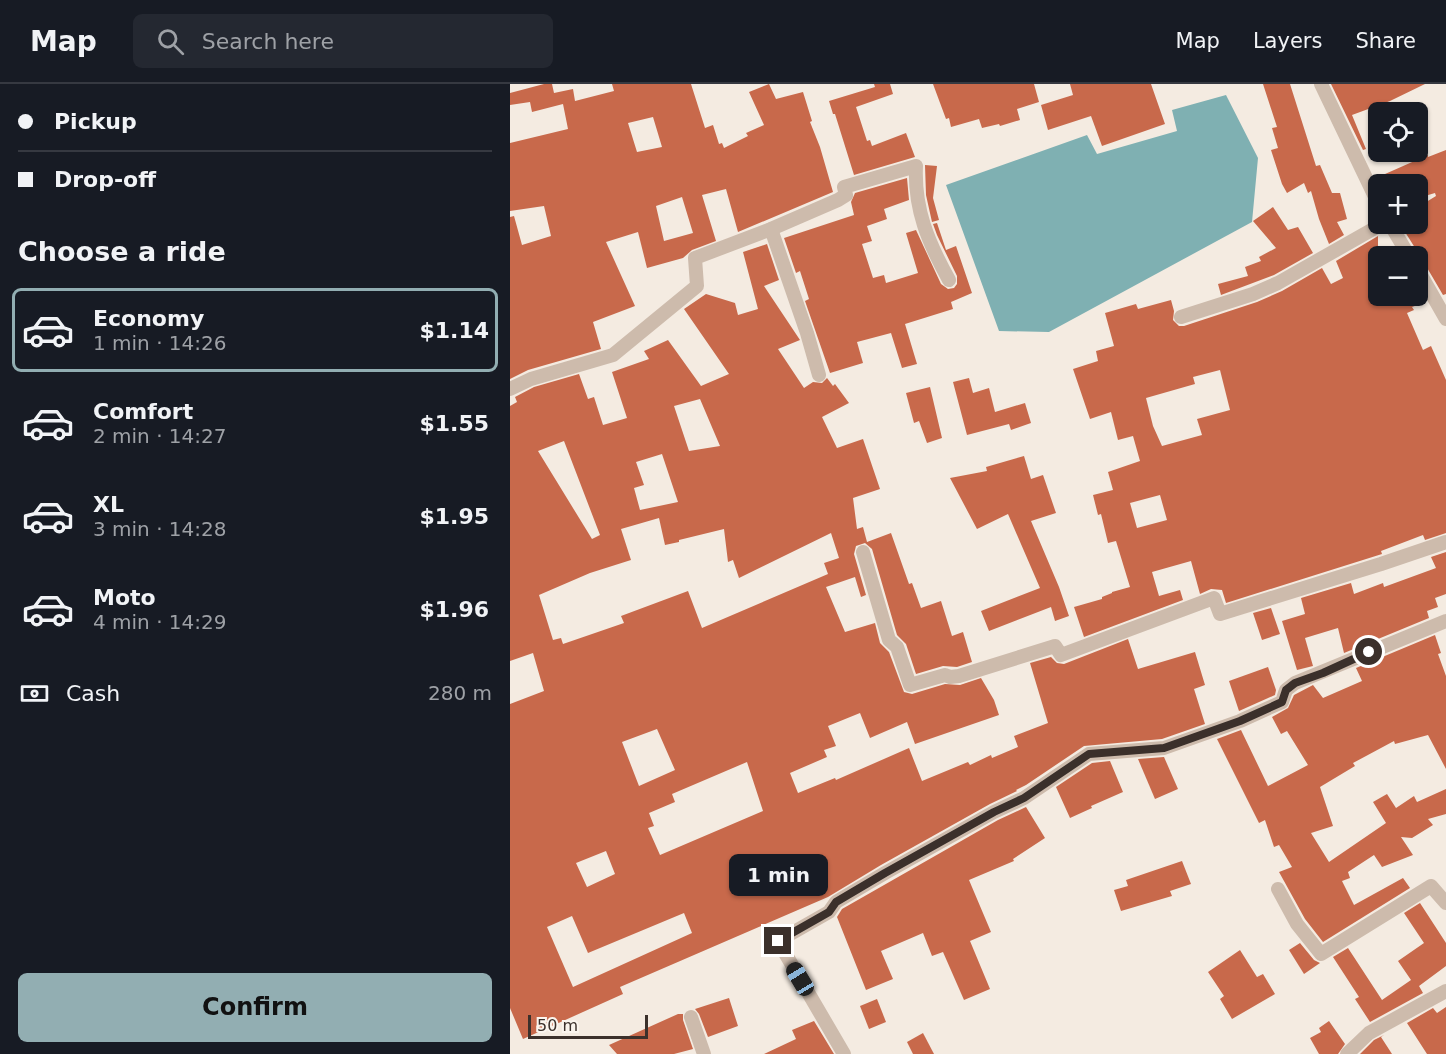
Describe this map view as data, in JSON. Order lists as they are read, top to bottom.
{
  "scale_bar": "50 m",
  "page": {
    "header": "Map",
    "search": "Search here",
    "nav": ["Map", "Layers", "Share"],
    "banner": ["Pickup", "Drop-off"],
    "map_buttons": ["+", "−"],
    "heading": "Choose a ride",
    "list": [
      {
        "name": "Economy",
        "note": "1 min · 14:26",
        "value": "$1.14"
      },
      {
        "name": "Comfort",
        "note": "2 min · 14:27",
        "value": "$1.55"
      },
      {
        "name": "XL",
        "note": "3 min · 14:28",
        "value": "$1.95"
      },
      {
        "name": "Moto",
        "note": "4 min · 14:29",
        "value": "$1.96"
      }
    ],
    "pay": ["Cash", "280 m"],
    "bubble": "1 min",
    "buttons": "Confirm",
    "scale": "50 m"
  }
}
